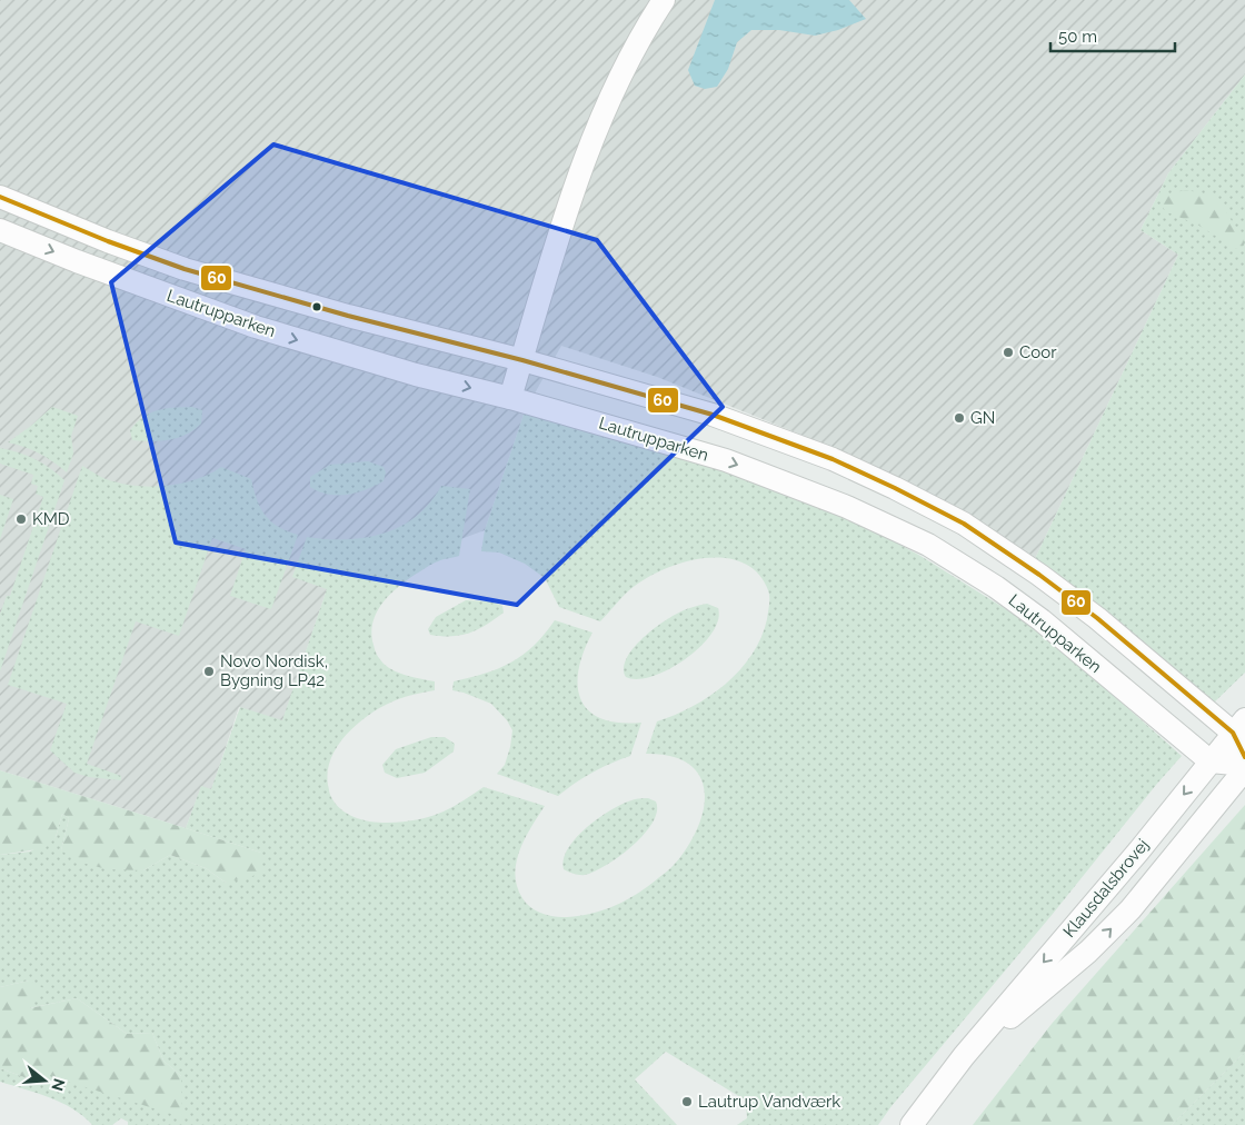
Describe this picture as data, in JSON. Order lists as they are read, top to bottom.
{
  "streets": {
    "street": ["Lautrupparken", "Klausdalsbrovej"]
  },
  "crossings": [
    ["Lautrupparken", "Klausdalsbrovej"]
  ],
  "places": [
    "Coor",
    "GN",
    "KMD",
    "Novo Nordisk, Bygning LP42",
    "Lautrup Vandværk"
  ],
  "lines": ["transit line 60"],
  "scale_bar": "50 m",
  "north": "right"
}
